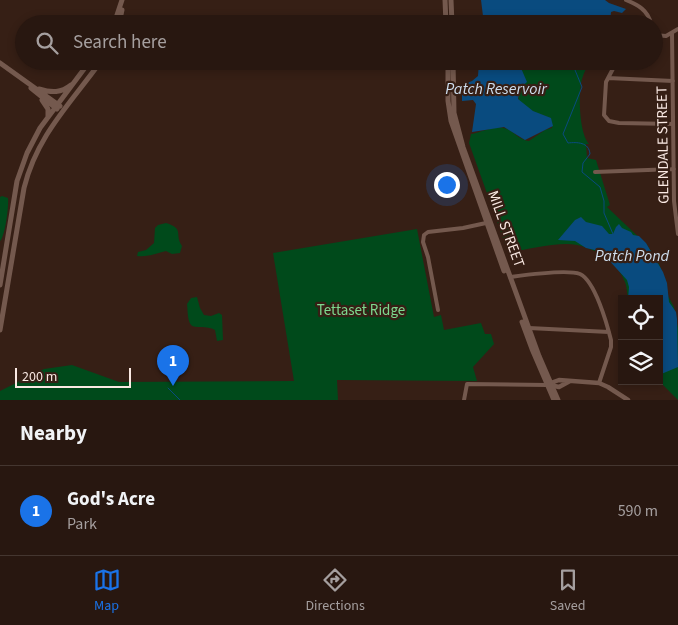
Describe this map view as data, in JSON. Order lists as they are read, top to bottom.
{
  "streets": {
    "main road": ["MILL STREET"],
    "street": ["GLENDALE STREET"]
  },
  "water": ["Patch Reservoir", "Patch Pond"],
  "parks": ["Tettaset Ridge"],
  "scale_bar": "200 m",
  "page": {
    "search": "Search here",
    "pins": "1",
    "scale": "200 m",
    "heading": "Nearby",
    "list": [
      {
        "mark": "1",
        "name": "God's Acre",
        "note": "Park",
        "value": "590 m"
      }
    ],
    "nav": ["Map", "Directions", "Saved"]
  }
}
